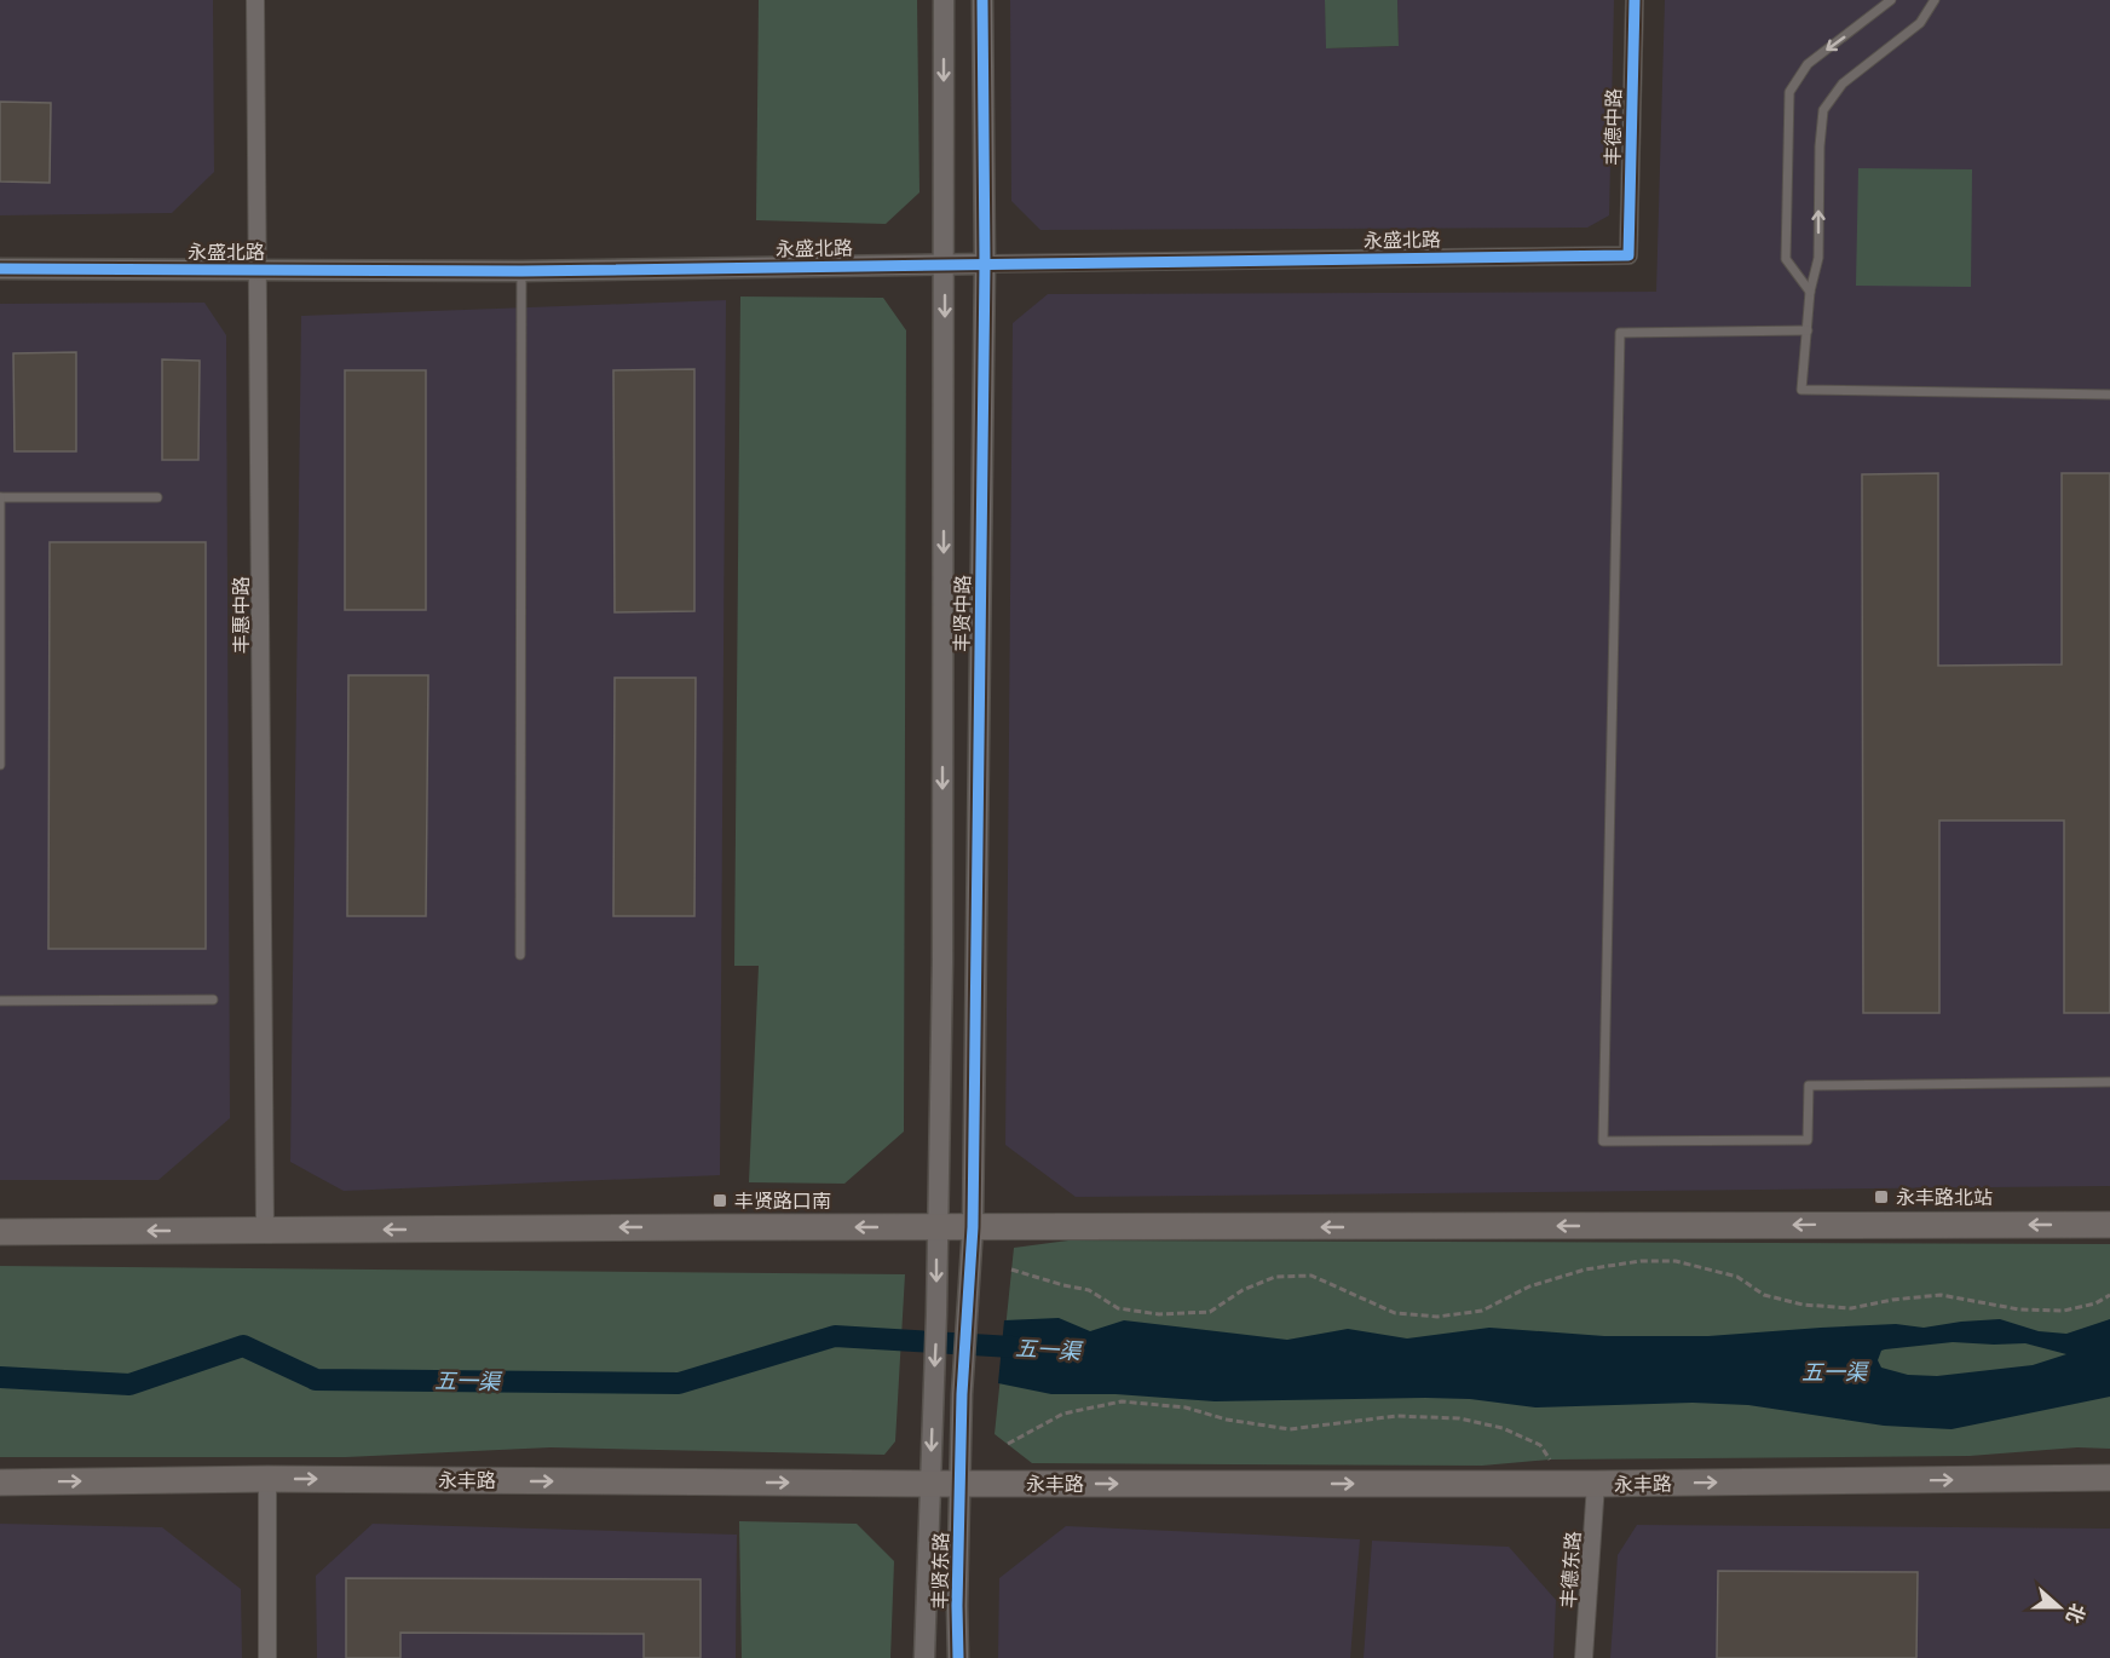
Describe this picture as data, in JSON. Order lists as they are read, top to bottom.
{
  "streets": {
    "main road": ["永丰路"],
    "street": [
      "丰德中路",
      "永盛北路",
      "丰贤中路",
      "丰惠中路",
      "丰德东路",
      "丰贤东路"
    ]
  },
  "crossings": [
    ["丰德中路", "永盛北路"],
    ["永盛北路", "丰贤中路"],
    ["永盛北路", "丰惠中路"],
    ["丰贤中路", "丰贤东路"],
    ["永丰路", "丰德东路"],
    ["永丰路", "丰贤东路"]
  ],
  "one_way": ["永丰路"],
  "water": ["五一渠"],
  "places": {
    "transit": ["永丰路北站", "丰贤路口南"]
  },
  "north": "right"
}
